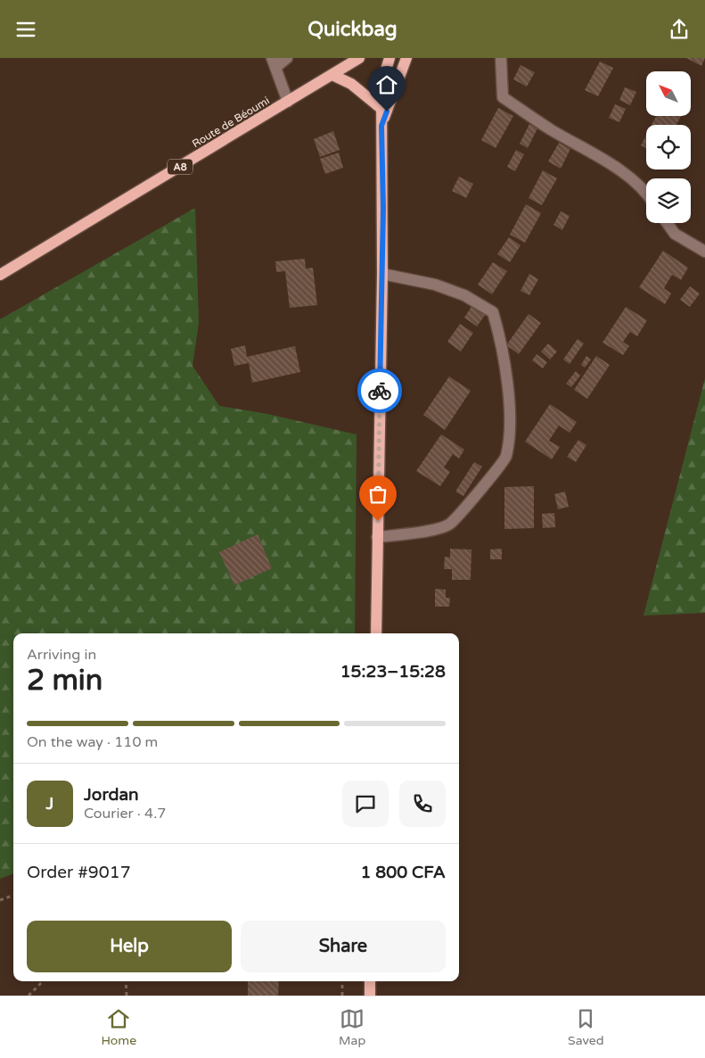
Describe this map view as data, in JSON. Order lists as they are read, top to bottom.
{
  "streets": {
    "main road": ["Route de Béoumi", "A8"]
  },
  "north": "top left",
  "page": {
    "header": "Quickbag",
    "heading": ["2 min", "Arriving in", "15:23–15:28"],
    "panel": [
      "Jordan",
      "Courier · 4.7",
      "Order #9017",
      "1 800 CFA"
    ],
    "bar": "On the way · 110 m",
    "round": "J",
    "buttons": ["Help", "Share"],
    "tabs": ["Home", "Map", "Saved"]
  }
}
